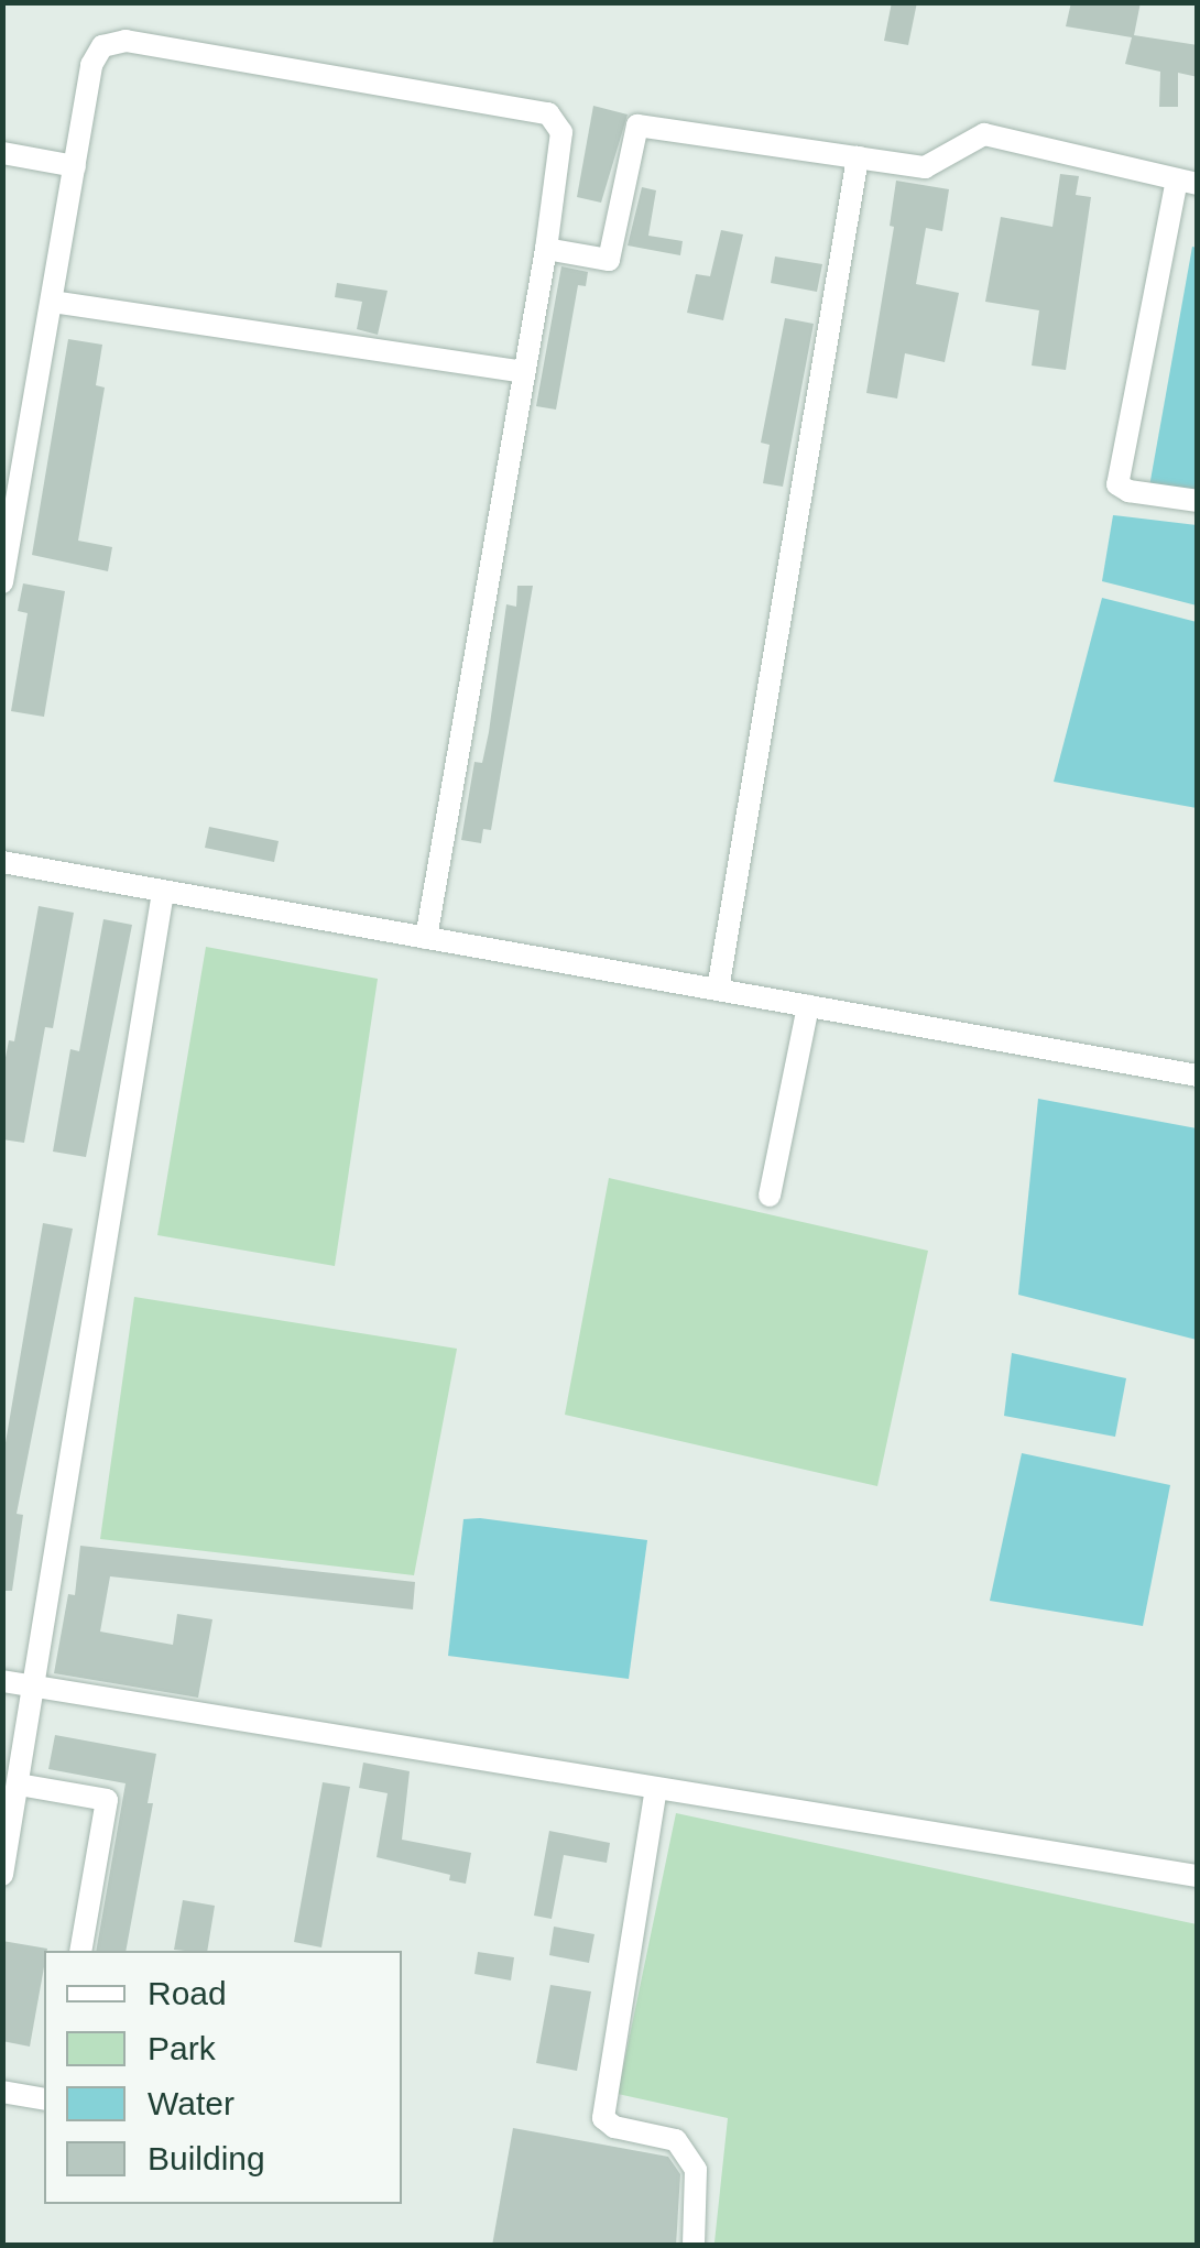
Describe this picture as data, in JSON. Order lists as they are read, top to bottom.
{
  "legend": [
    "Road",
    "Park",
    "Water",
    "Building"
  ]
}
